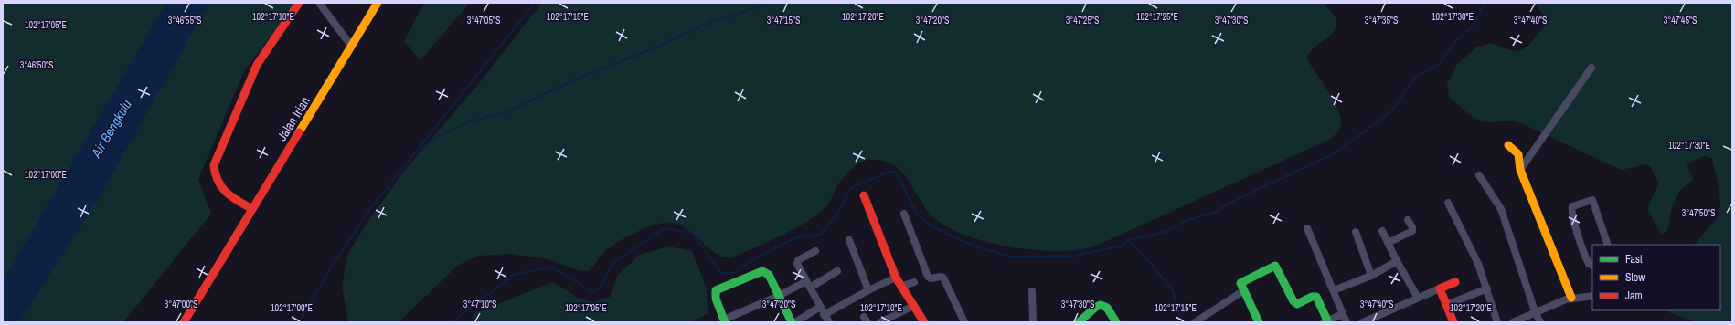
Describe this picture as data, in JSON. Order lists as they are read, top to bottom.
{
  "streets": {
    "street": ["Jalan Irian"]
  },
  "water": ["Air Bengkulu"],
  "legend": ["Fast", "Slow", "Jam"],
  "coordinates": [
    "102°17'10\"E",
    "102°17'15\"E",
    "102°17'20\"E",
    "102°17'25\"E",
    "102°17'30\"E",
    "3°46'55\"S",
    "3°47'05\"S",
    "3°47'15\"S",
    "3°47'20\"S",
    "3°47'25\"S",
    "3°47'30\"S",
    "3°47'35\"S",
    "3°47'40\"S",
    "3°47'45\"S",
    "102°17'05\"E",
    "3°46'50\"S",
    "102°17'00\"E",
    "3°47'50\"S",
    "3°47'00\"S",
    "3°47'10\"S"
  ]
}
